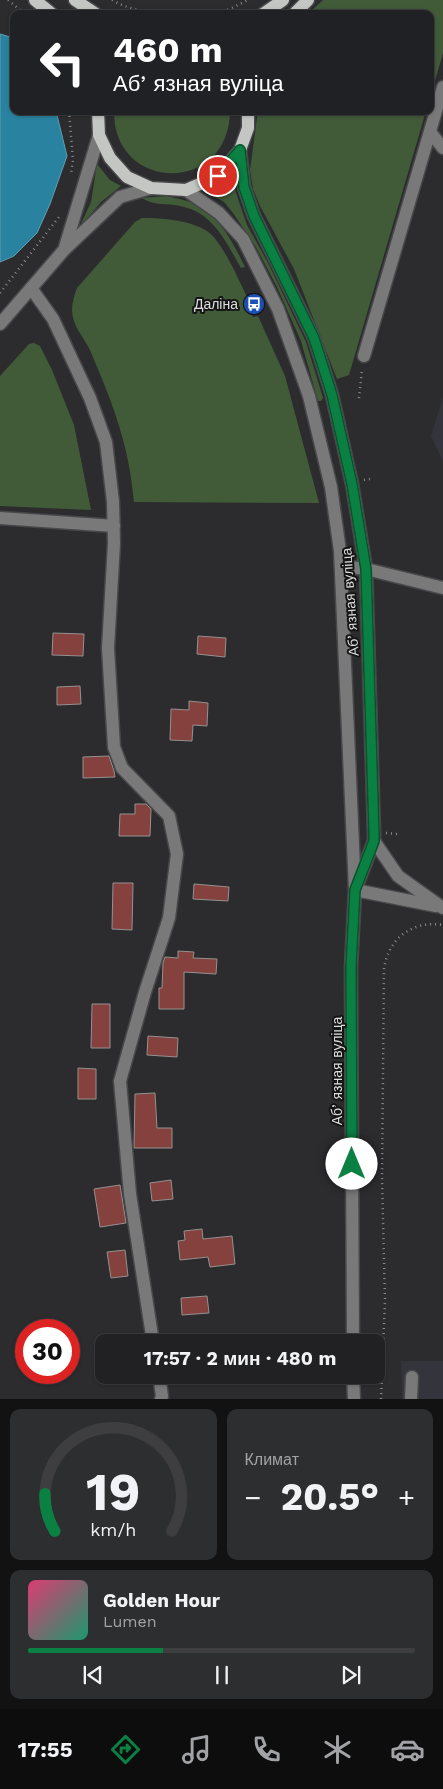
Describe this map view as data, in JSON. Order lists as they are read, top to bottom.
{
  "streets": {
    "main road": ["Абʼязная вуліца"]
  },
  "places": {
    "bus stop": ["Даліна"]
  },
  "page": {
    "turn": ["460 m", "Абʼязная вуліца"],
    "limit": "30",
    "trip": "17:57 · 2 мин · 480 m",
    "tile": "Климат",
    "heat": ["−", "20.5°", "+"],
    "song": ["Golden Hour", "Lumen"],
    "tabs": "17:55",
    "gauge": ["19", "km/h"]
  }
}
